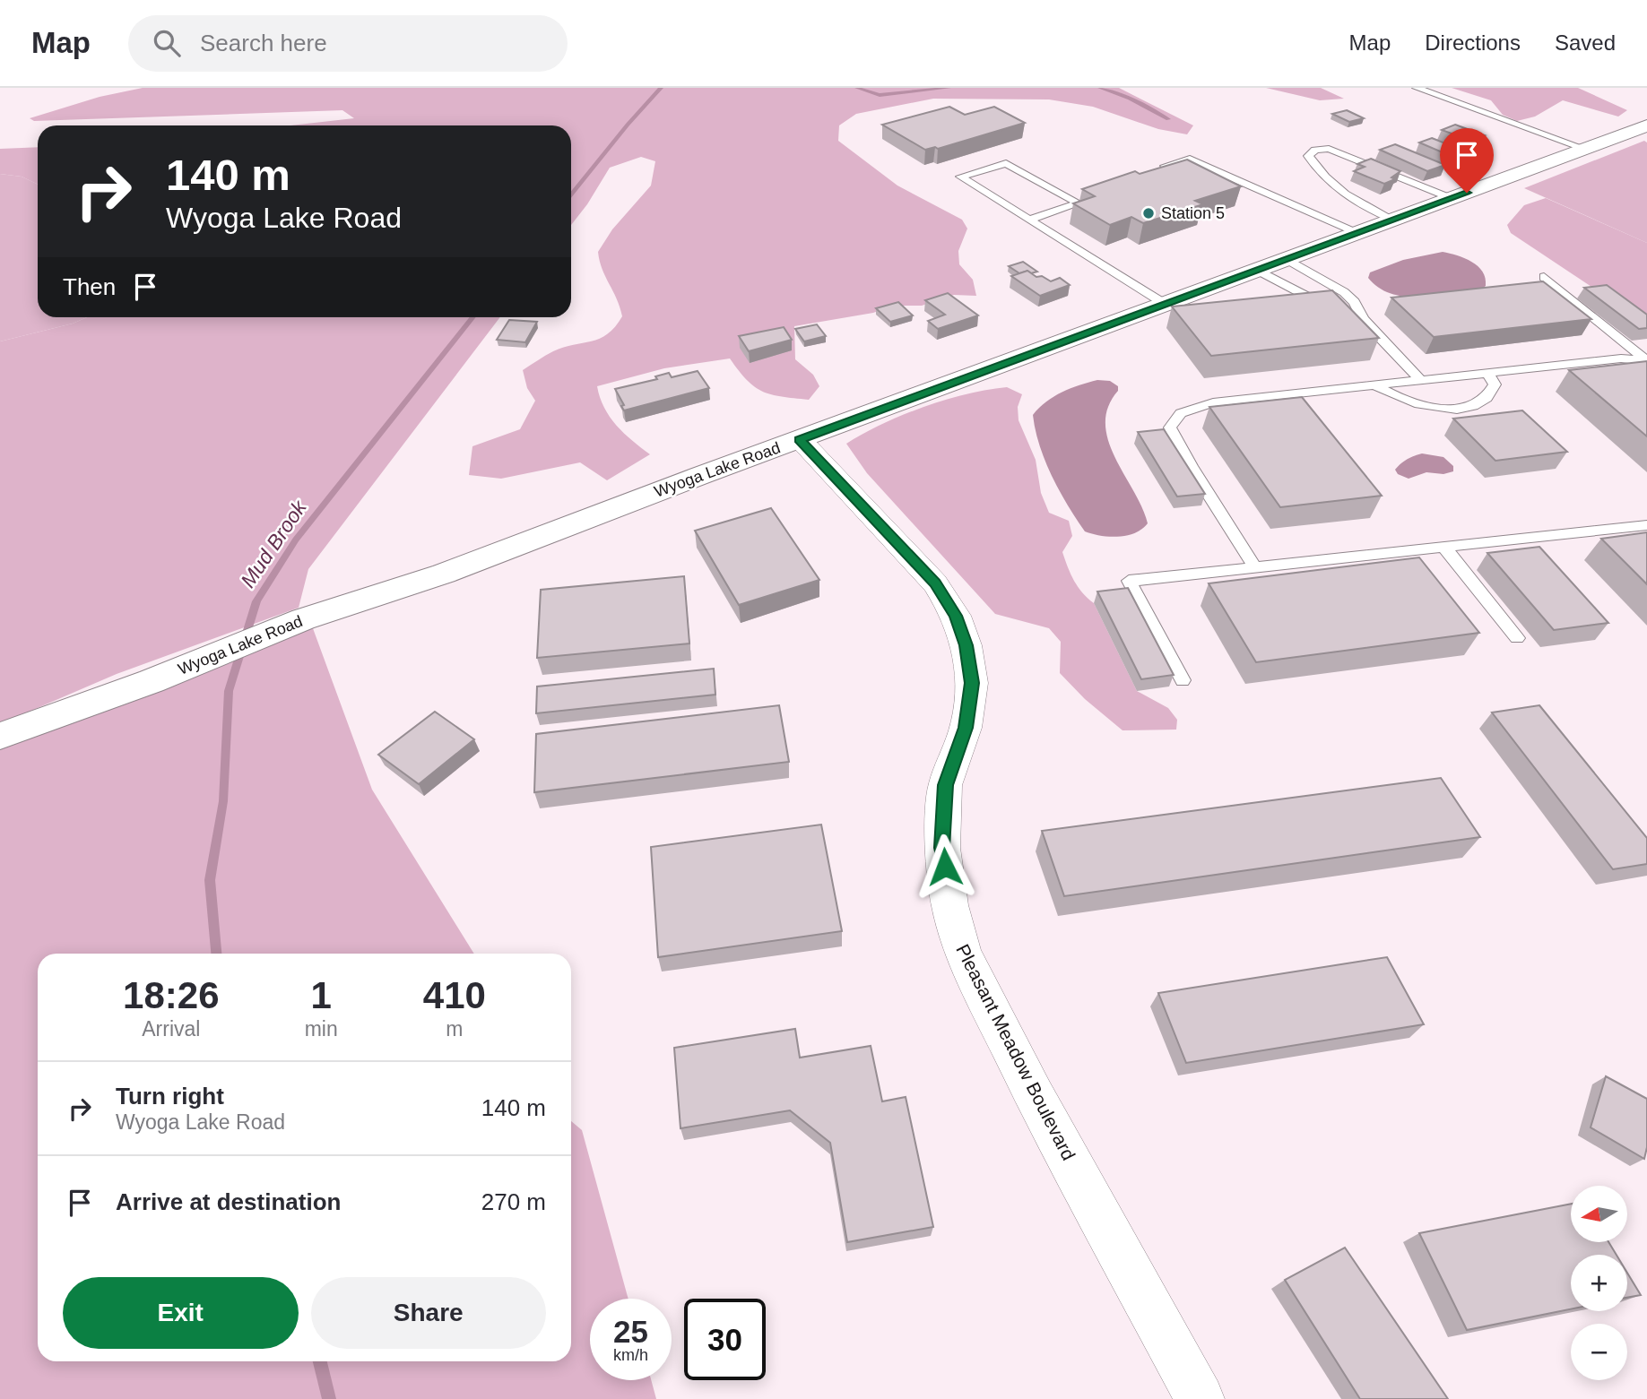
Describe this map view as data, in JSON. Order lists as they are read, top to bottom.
{
  "streets": {
    "street": ["Wyoga Lake Road", "Pleasant Meadow Boulevard"]
  },
  "crossings": [
    ["Wyoga Lake Road", "Pleasant Meadow Boulevard"]
  ],
  "water": ["Mud Brook"],
  "places": ["Station 5"],
  "north": "left",
  "page": {
    "header": "Map",
    "search": "Search here",
    "nav": ["Map", "Directions", "Saved"],
    "turn": ["140 m", "Wyoga Lake Road"],
    "then": "Then",
    "eta": [
      "18:26",
      "Arrival",
      "1",
      "min",
      "410",
      "m"
    ],
    "list": [
      {
        "name": "Turn right",
        "note": "Wyoga Lake Road",
        "value": "140 m"
      },
      {
        "name": "Arrive at destination",
        "value": "270 m"
      }
    ],
    "map_buttons": ["+", "−"],
    "buttons": ["Exit", "Share"],
    "speed": "25 km/h",
    "limit": "30"
  }
}
